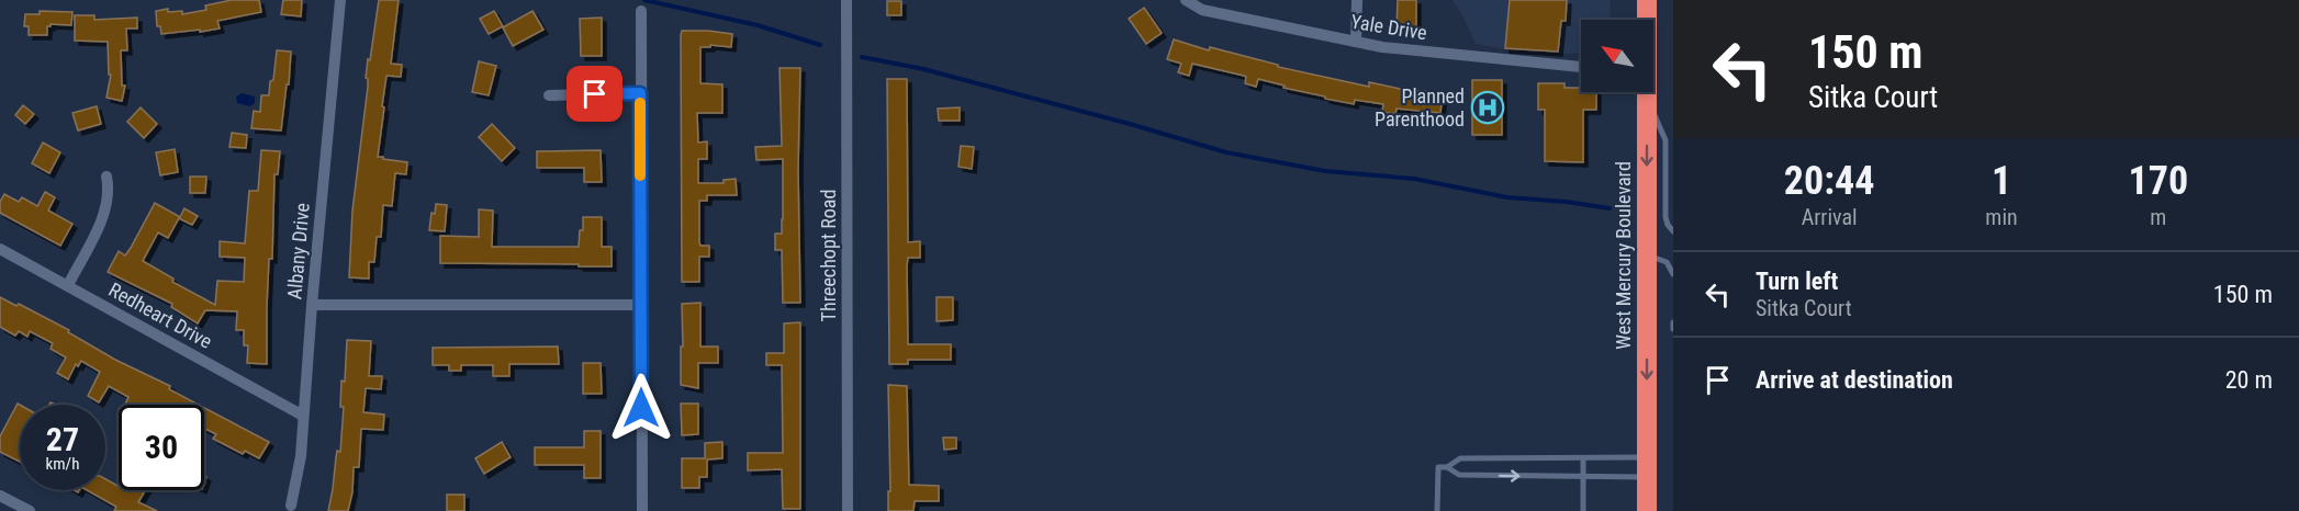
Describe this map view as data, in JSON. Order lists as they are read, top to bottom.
{
  "streets": {
    "highway": ["West Mercury Boulevard"],
    "street": [
      "Yale Drive",
      "Albany Drive",
      "Threechopt Road",
      "Redheart Drive"
    ]
  },
  "crossings": [
    ["Albany Drive", "Redheart Drive"]
  ],
  "one_way": ["West Mercury Boulevard"],
  "places": {
    "hospital": ["Planned Parenthood"]
  },
  "north": "top left",
  "page": {
    "turn": ["150 m", "Sitka Court"],
    "eta": [
      "20:44",
      "Arrival",
      "1",
      "min",
      "170",
      "m"
    ],
    "list": [
      {
        "name": "Turn left",
        "note": "Sitka Court",
        "value": "150 m"
      },
      {
        "name": "Arrive at destination",
        "value": "20 m"
      }
    ],
    "speed": "27 km/h",
    "limit": "30"
  }
}
